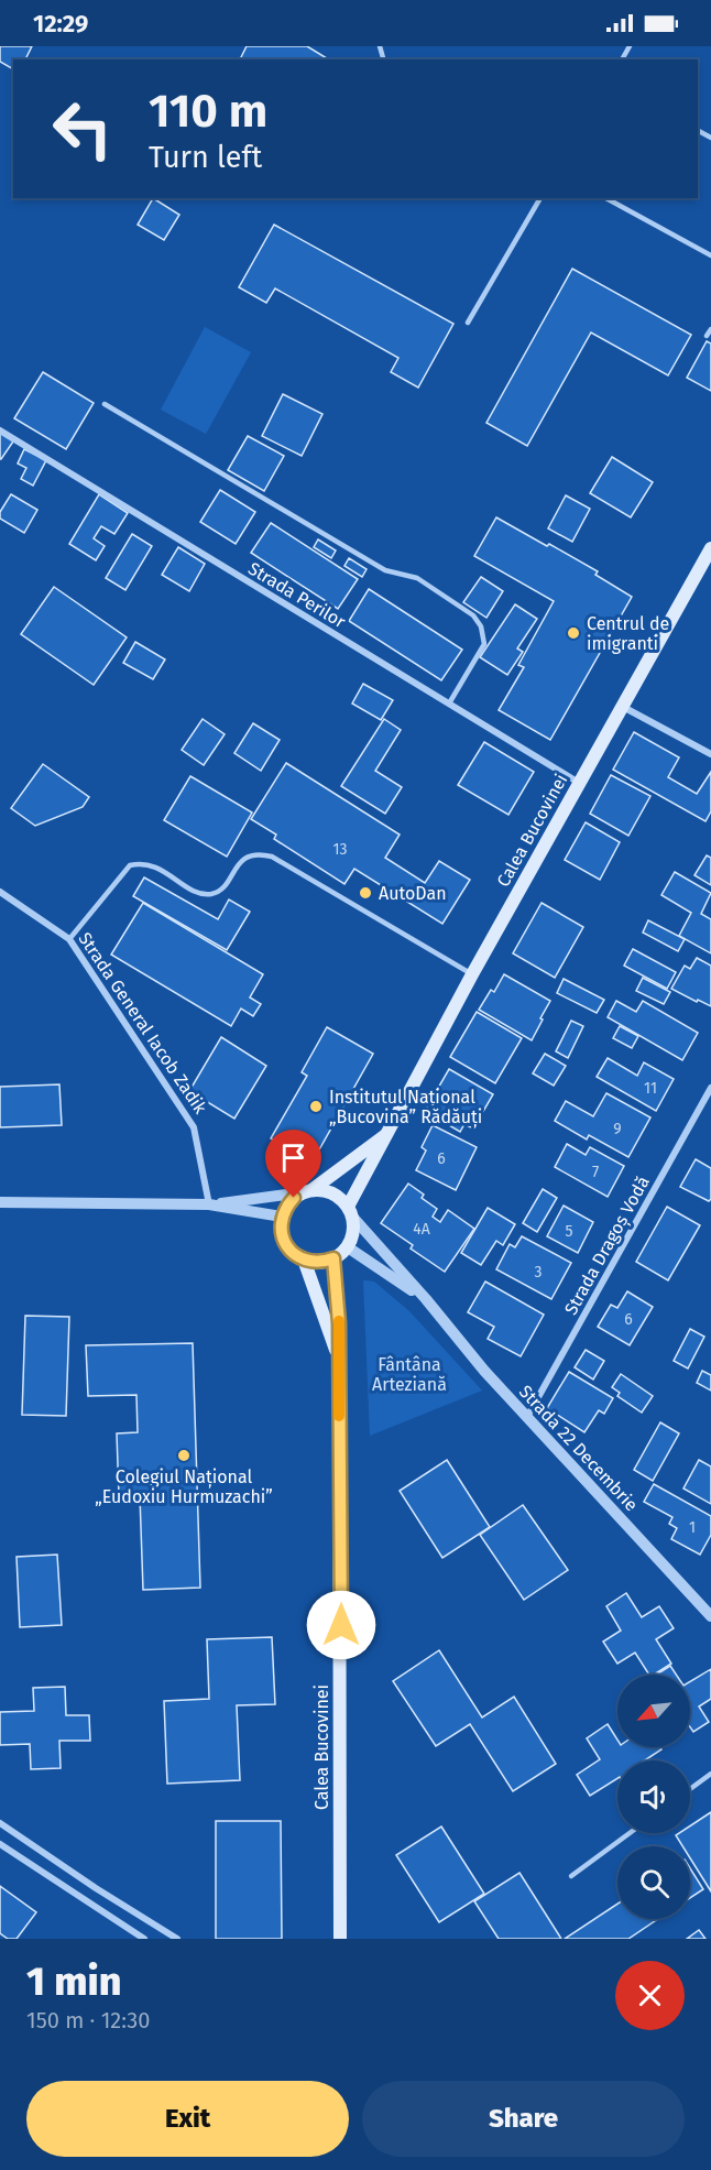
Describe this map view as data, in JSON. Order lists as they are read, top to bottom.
{
  "streets": {
    "main road": ["Calea Bucovinei"],
    "street": [
      "Strada Perilor",
      "Strada General Iacob Zadik",
      "Strada Dragoș Vodă",
      "Strada 22 Decembrie"
    ]
  },
  "crossings": [
    ["Strada Perilor", "Calea Bucovinei"],
    ["Calea Bucovinei", "Strada 22 Decembrie"],
    ["Strada Dragoș Vodă", "Strada 22 Decembrie"]
  ],
  "parks": ["Fântâna Arteziană"],
  "places": [
    "Centrul de imigranti",
    "AutoDan",
    "Institutul Național „Bucovina” Rădăuți",
    "Colegiul Național „Eudoxiu Hurmuzachi”"
  ],
  "house_numbers": [
    "13",
    "11",
    "9",
    "6",
    "7",
    "4A",
    "5",
    "3",
    "6",
    "1"
  ],
  "north": "bottom left",
  "page": {
    "status": "12:29",
    "turn": ["110 m", "Turn left"],
    "heading": ["1 min", "150 m · 12:30"],
    "buttons": ["Exit", "Share"]
  }
}
